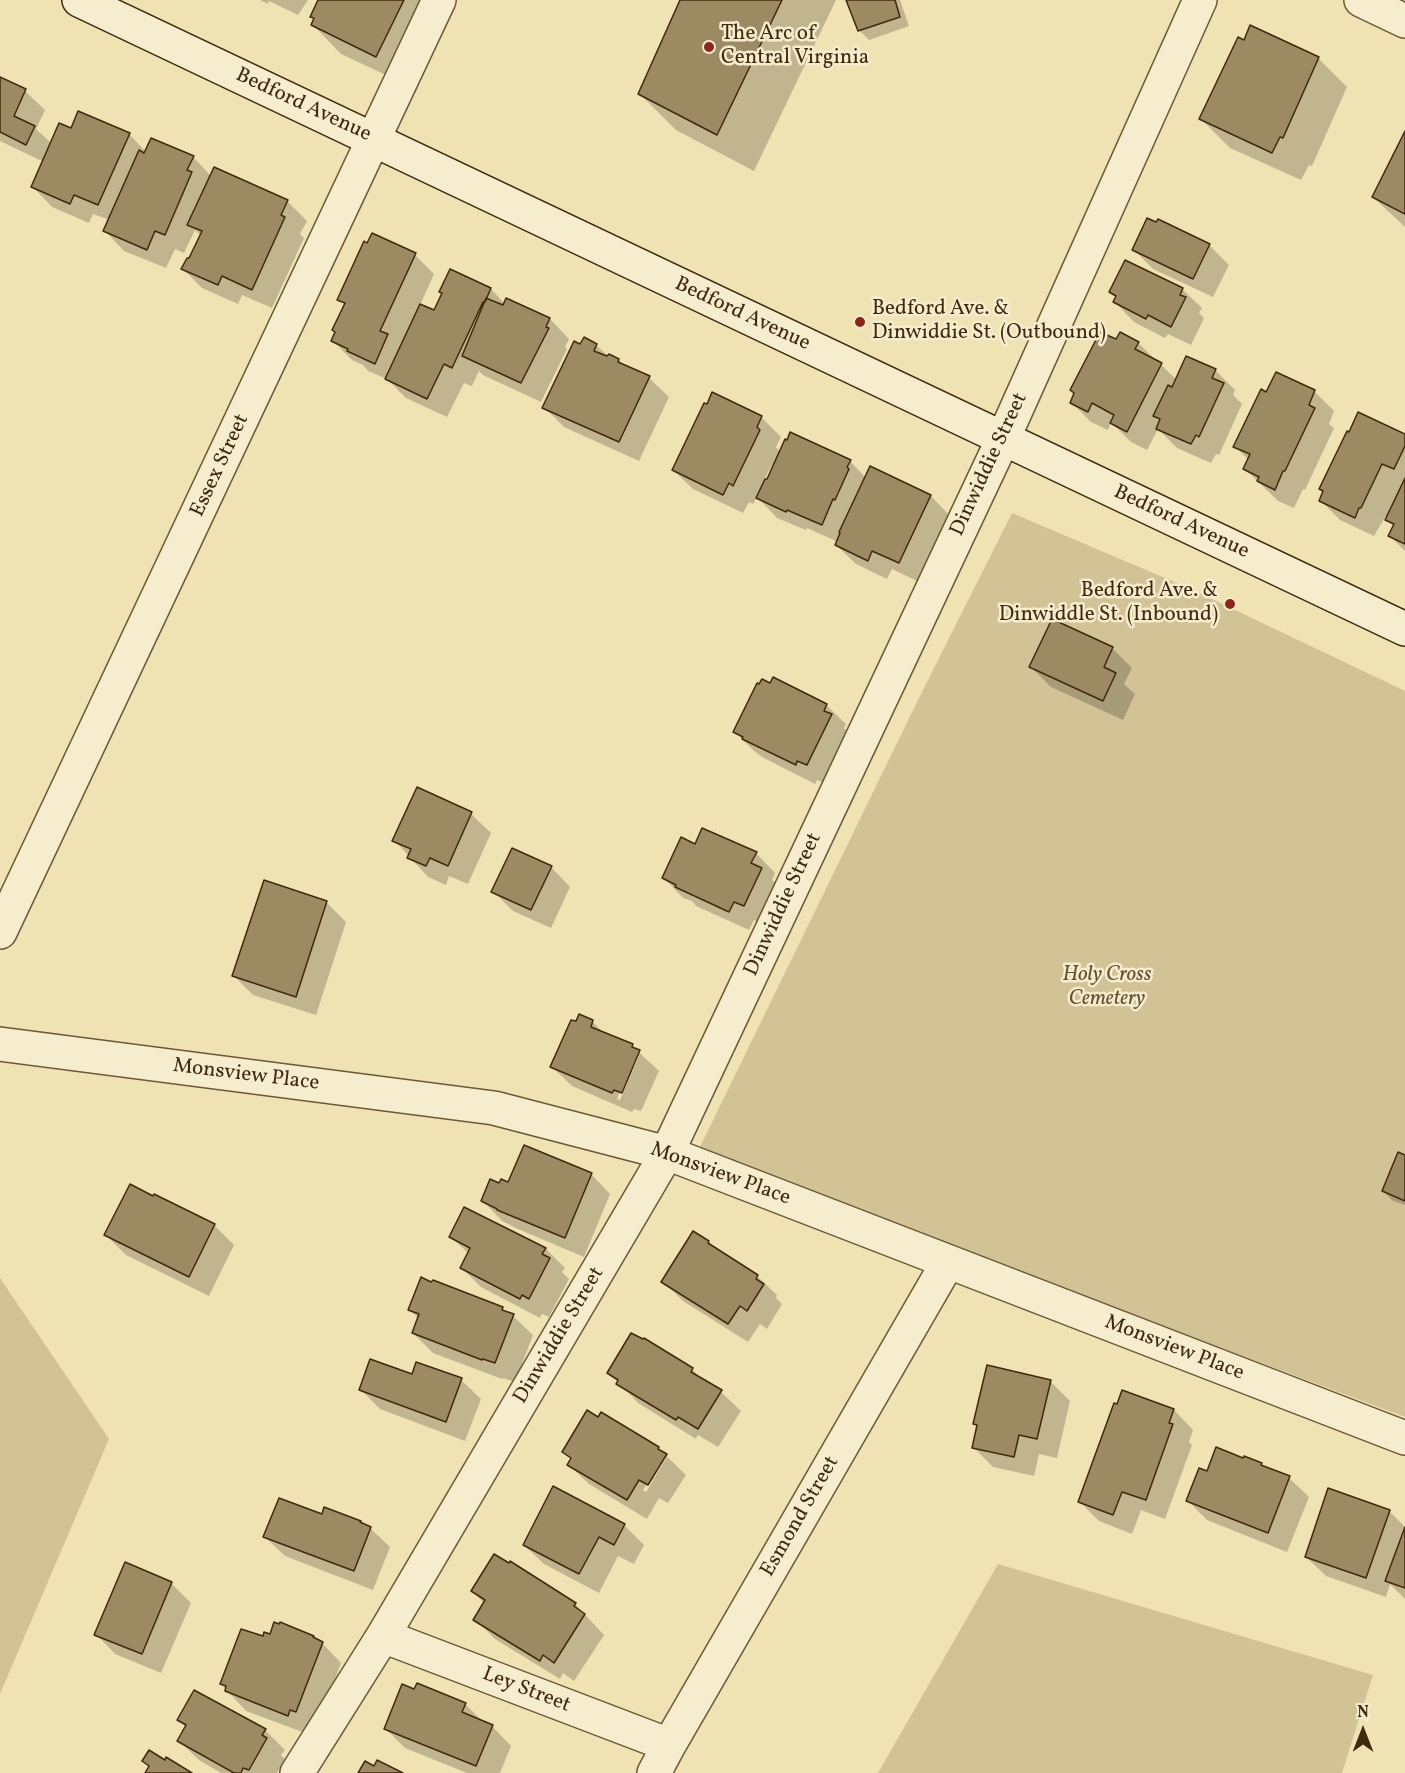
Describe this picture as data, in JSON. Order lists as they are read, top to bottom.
{
  "streets": {
    "street": [
      "Bedford Avenue",
      "Dinwiddie Street",
      "Essex Street",
      "Monsview Place",
      "Esmond Street",
      "Ley Street"
    ]
  },
  "crossings": [
    ["Bedford Avenue", "Dinwiddie Street"],
    ["Bedford Avenue", "Essex Street"],
    ["Dinwiddie Street", "Monsview Place"],
    ["Dinwiddie Street", "Ley Street"],
    ["Monsview Place", "Esmond Street"],
    ["Esmond Street", "Ley Street"]
  ],
  "parks": ["Holy Cross Cemetery"],
  "places": ["The Arc of Central Virginia", "Bedford Ave. & Dinwiddie St. (Outbound)", "Bedford Ave. & Dinwiddle St. (Inbound)"],
  "north": "top"
}
